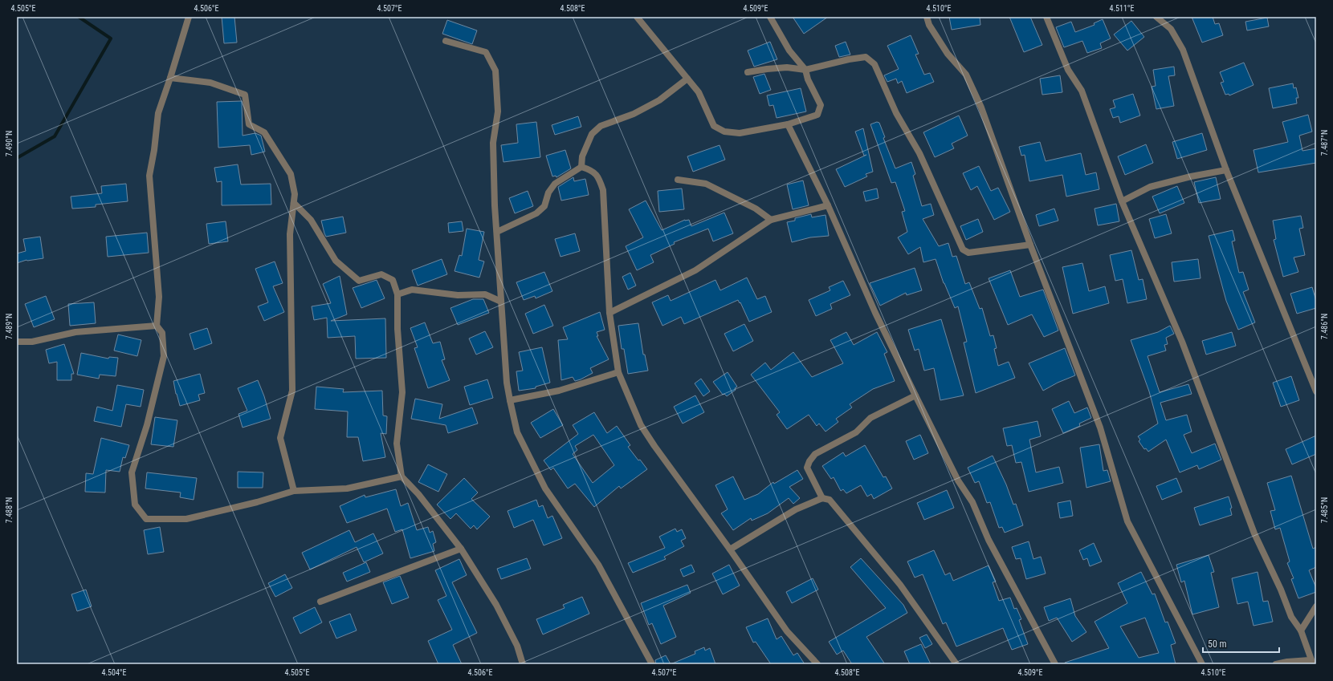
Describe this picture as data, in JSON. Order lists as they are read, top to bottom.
{
  "scale_bar": "50 m",
  "coordinates": [
    "4.505°E",
    "4.506°E",
    "4.507°E",
    "4.508°E",
    "4.509°E",
    "4.510°E",
    "4.511°E",
    "7.487°N",
    "7.490°N",
    "7.486°N",
    "7.489°N",
    "7.485°N",
    "7.488°N",
    "4.504°E"
  ]
}
